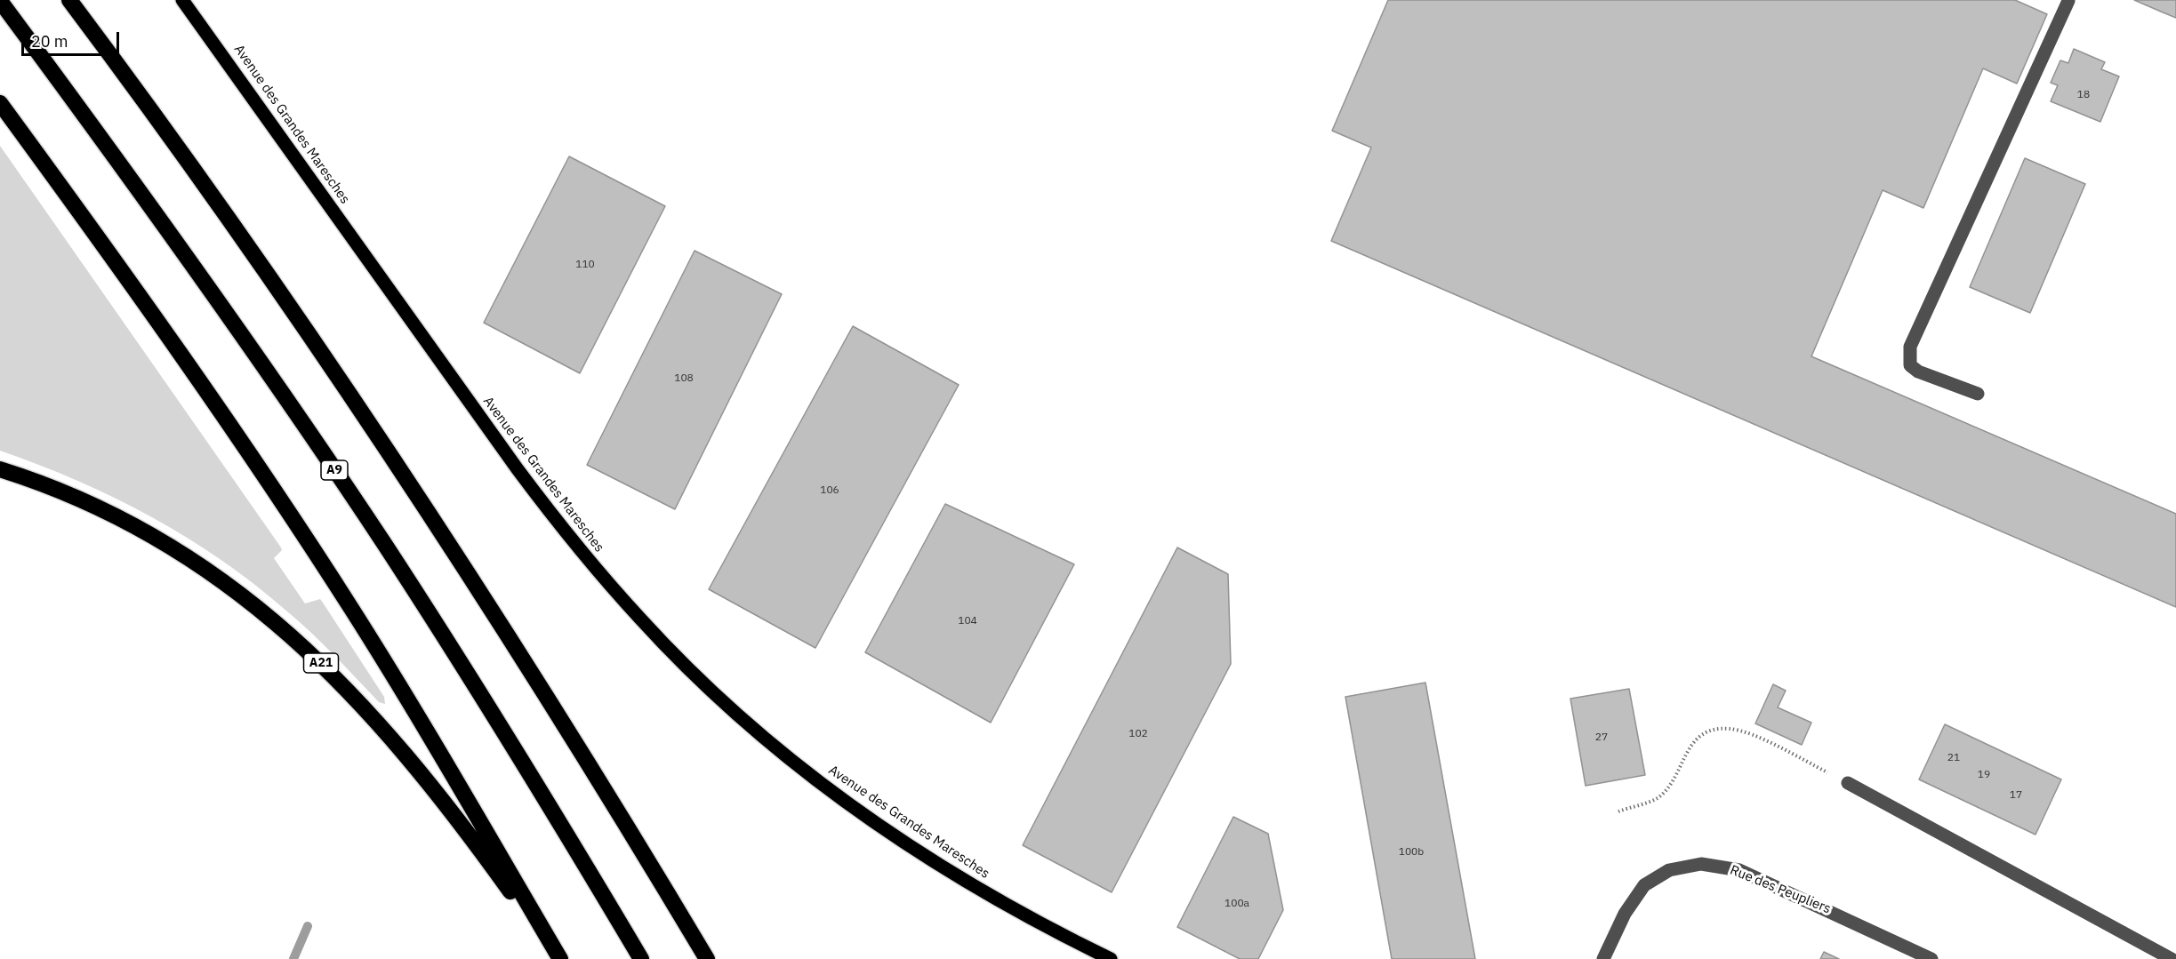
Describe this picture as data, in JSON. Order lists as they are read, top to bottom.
{
  "streets": {
    "highway": ["A9", "A21"],
    "main road": ["Avenue des Grandes Maresches"],
    "street": ["Rue des Peupliers"]
  },
  "house_numbers": [
    "18",
    "110",
    "108",
    "106",
    "104",
    "102",
    "27",
    "21",
    "19",
    "17",
    "100b",
    "100a"
  ],
  "scale_bar": "20 m"
}
